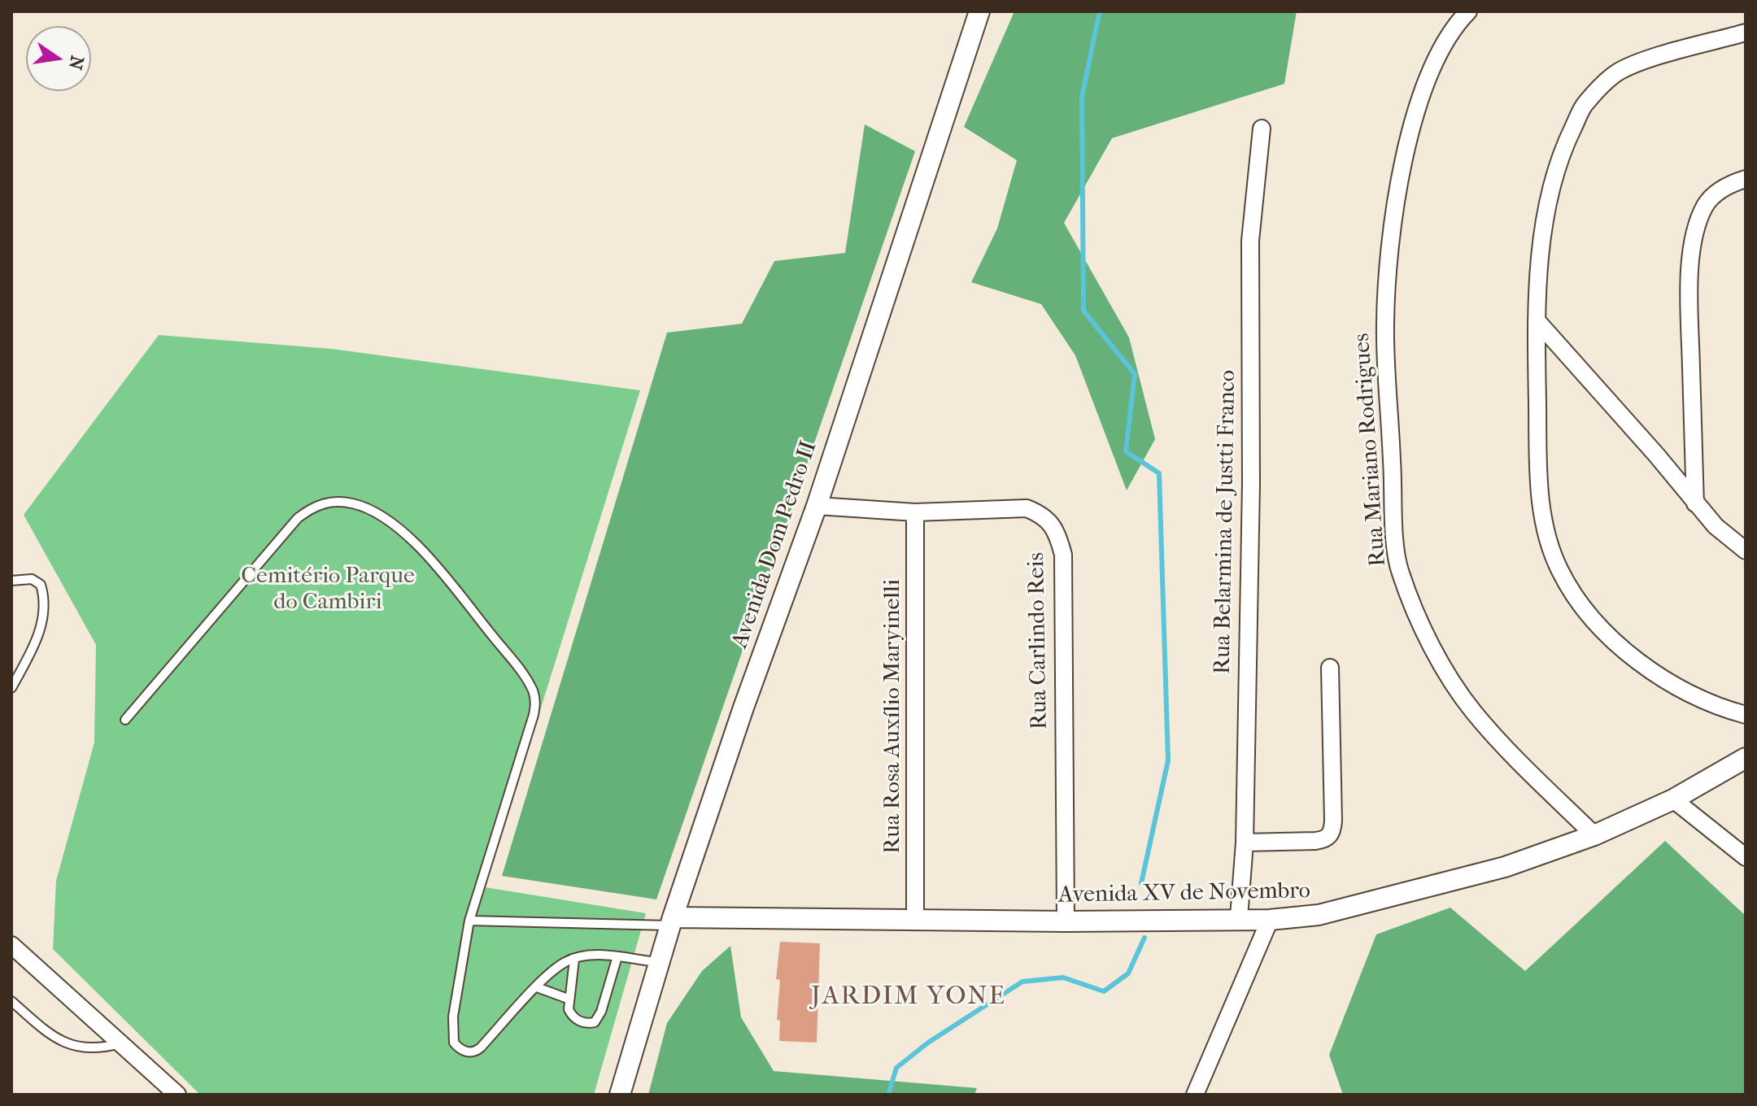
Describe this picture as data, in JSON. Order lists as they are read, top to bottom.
{
  "streets": {
    "street": [
      "Rua Mariano Rodrigues",
      "Rua Belarmina de Justti Franco",
      "Avenida Dom Pedro II",
      "Rua Carlindo Reis",
      "Rua Rosa Auxílio Maryinelli",
      "Avenida XV de Novembro"
    ]
  },
  "crossings": [
    ["Rua Mariano Rodrigues", "Avenida XV de Novembro"],
    ["Rua Belarmina de Justti Franco", "Avenida XV de Novembro"],
    ["Avenida Dom Pedro II", "Rua Carlindo Reis"],
    ["Avenida Dom Pedro II", "Avenida XV de Novembro"],
    ["Rua Carlindo Reis", "Rua Rosa Auxílio Maryinelli"],
    ["Rua Carlindo Reis", "Avenida XV de Novembro"],
    ["Rua Rosa Auxílio Maryinelli", "Avenida XV de Novembro"]
  ],
  "districts": ["JARDIM YONE"],
  "parks": ["Cemitério Parque do Cambiri"],
  "north": "right"
}
